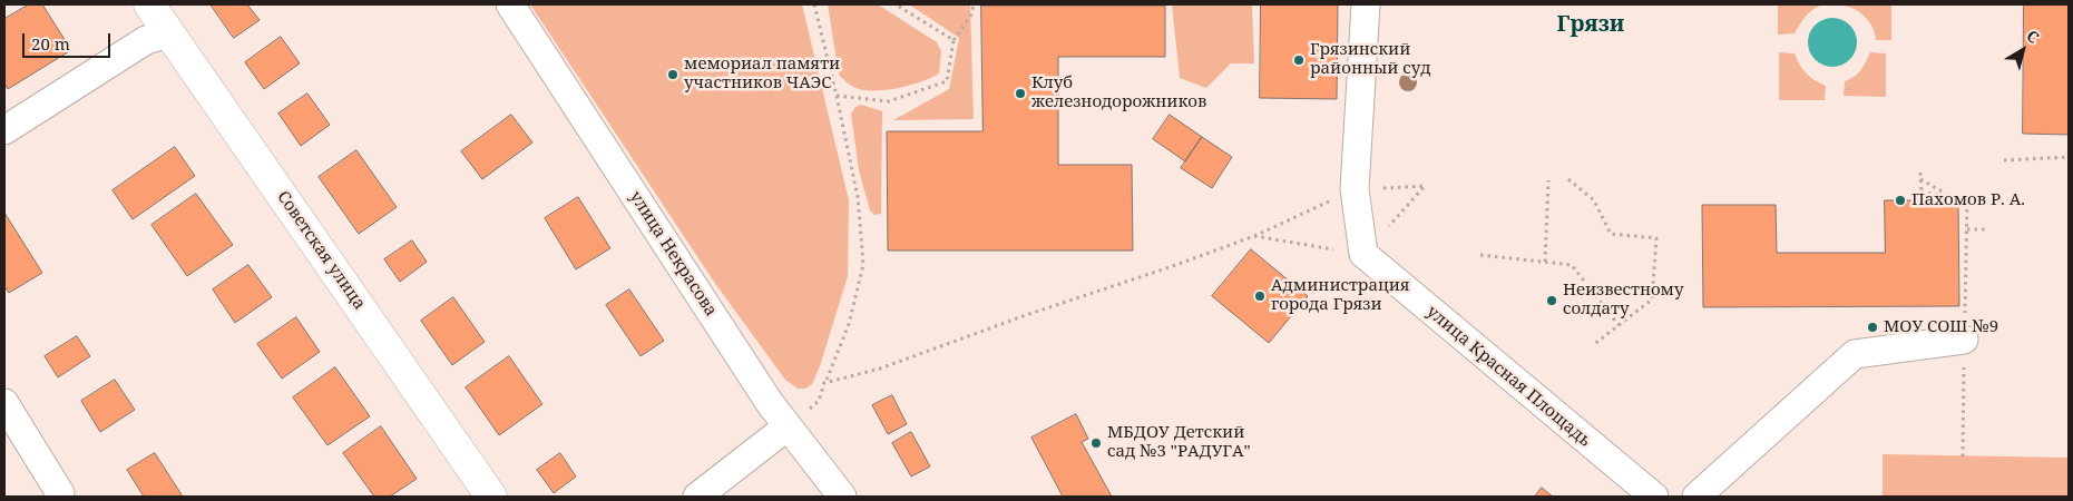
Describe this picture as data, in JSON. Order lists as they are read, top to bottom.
{
  "streets": {
    "main road": ["Советская улица"],
    "street": ["улица Некрасова", "улица Красная Площадь"]
  },
  "districts": ["Грязи"],
  "places": [
    "Грязинский районный суд",
    "мемориал памяти участников ЧАЭС",
    "Клуб железнодорожников",
    "Пахомов Р. А.",
    "Администрация города Грязи",
    "Неизвестному солдату",
    "МОУ СОШ №9",
    "МБДОУ Детский сад №3 \"РАДУГА\""
  ],
  "scale_bar": "20 m",
  "north": "top right"
}
